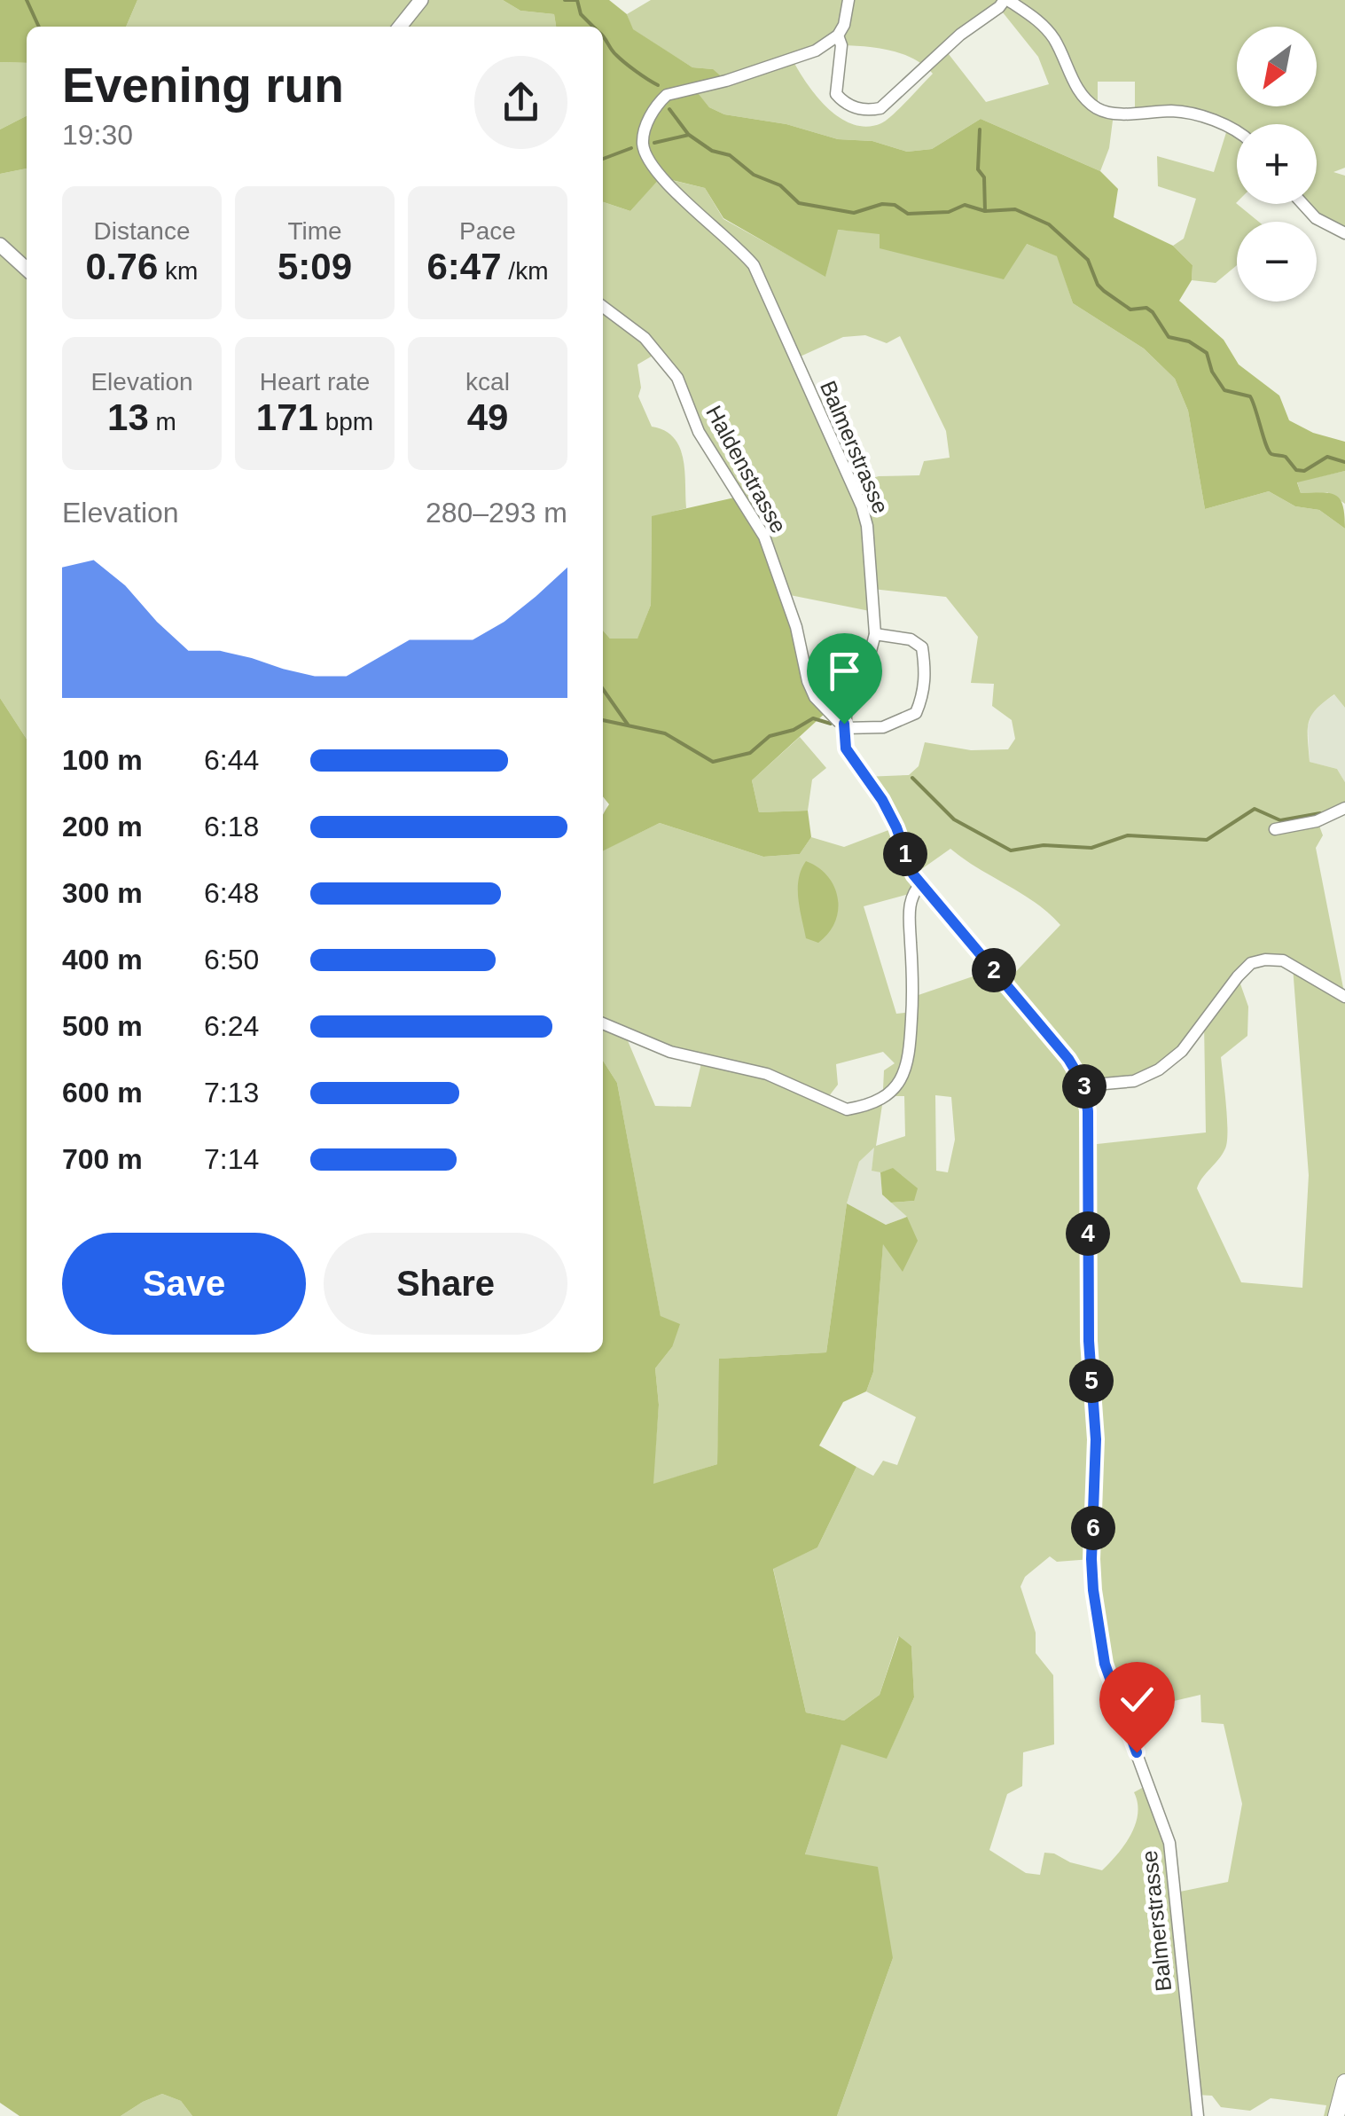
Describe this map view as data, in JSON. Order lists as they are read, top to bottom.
{
  "streets": {
    "street": ["Balmerstrasse", "Haldenstrasse"]
  },
  "crossings": [
    ["Balmerstrasse", "Haldenstrasse"]
  ],
  "north": "bottom left",
  "page": {
    "map_buttons": ["+", "−"],
    "heading": ["Evening run", "19:30"],
    "stats": [
      ["Distance", "0.76 km"],
      ["Time", "5:09"],
      ["Pace", "6:47 /km"],
      ["Elevation", "13 m"],
      ["Heart rate", "171 bpm"],
      ["kcal", "49"]
    ],
    "chart": ["Elevation", "280–293 m"],
    "list": [
      {
        "name": "100 m",
        "note": "6:44"
      },
      {
        "name": "200 m",
        "note": "6:18"
      },
      {
        "name": "300 m",
        "note": "6:48"
      },
      {
        "name": "400 m",
        "note": "6:50"
      },
      {
        "name": "500 m",
        "note": "6:24"
      },
      {
        "name": "600 m",
        "note": "7:13"
      },
      {
        "name": "700 m",
        "note": "7:14"
      }
    ],
    "pins": [
      "1",
      "2",
      "3",
      "4",
      "5",
      "6"
    ],
    "buttons": ["Save", "Share"]
  }
}
